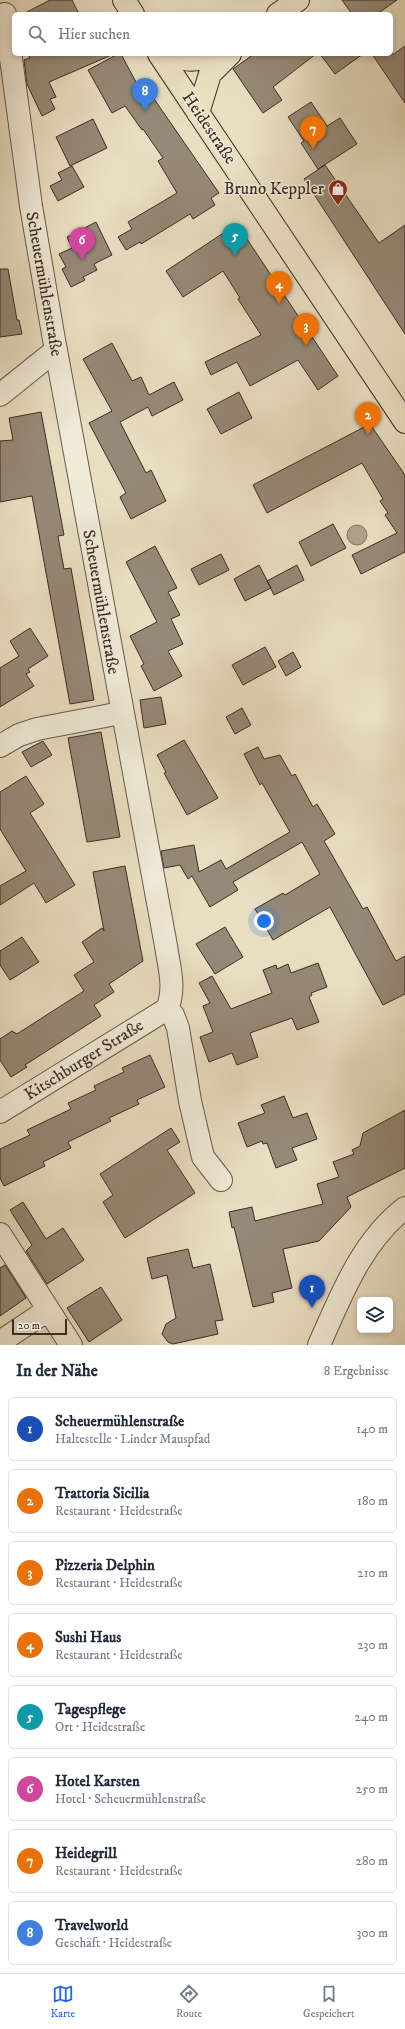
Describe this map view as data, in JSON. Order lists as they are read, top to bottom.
{
  "streets": {
    "main road": ["Heidestraße"],
    "street": ["Scheuermühlenstraße", "Kitschburger Straße"]
  },
  "crossings": [
    ["Scheuermühlenstraße", "Kitschburger Straße"]
  ],
  "places": {
    "shop": ["Bruno Keppler"]
  },
  "scale_bar": "20 m",
  "page": {
    "search": "Hier suchen",
    "pins": [
      "8",
      "7",
      "5",
      "6",
      "4",
      "3",
      "2",
      "1"
    ],
    "scale": "20 m",
    "heading": ["In der Nähe", "8 Ergebnisse"],
    "list": [
      {
        "mark": "1",
        "name": "Scheuermühlenstraße",
        "note": "Haltestelle · Linder Mauspfad",
        "value": "140 m"
      },
      {
        "mark": "2",
        "name": "Trattoria Sicilia",
        "note": "Restaurant · Heidestraße",
        "value": "180 m"
      },
      {
        "mark": "3",
        "name": "Pizzeria Delphin",
        "note": "Restaurant · Heidestraße",
        "value": "210 m"
      },
      {
        "mark": "4",
        "name": "Sushi Haus",
        "note": "Restaurant · Heidestraße",
        "value": "230 m"
      },
      {
        "mark": "5",
        "name": "Tagespflege",
        "note": "Ort · Heidestraße",
        "value": "240 m"
      },
      {
        "mark": "6",
        "name": "Hotel Karsten",
        "note": "Hotel · Scheuermühlenstraße",
        "value": "250 m"
      },
      {
        "mark": "7",
        "name": "Heidegrill",
        "note": "Restaurant · Heidestraße",
        "value": "280 m"
      },
      {
        "mark": "8",
        "name": "Travelworld",
        "note": "Geschäft · Heidestraße",
        "value": "300 m"
      }
    ],
    "nav": ["Karte", "Route", "Gespeichert"]
  }
}
